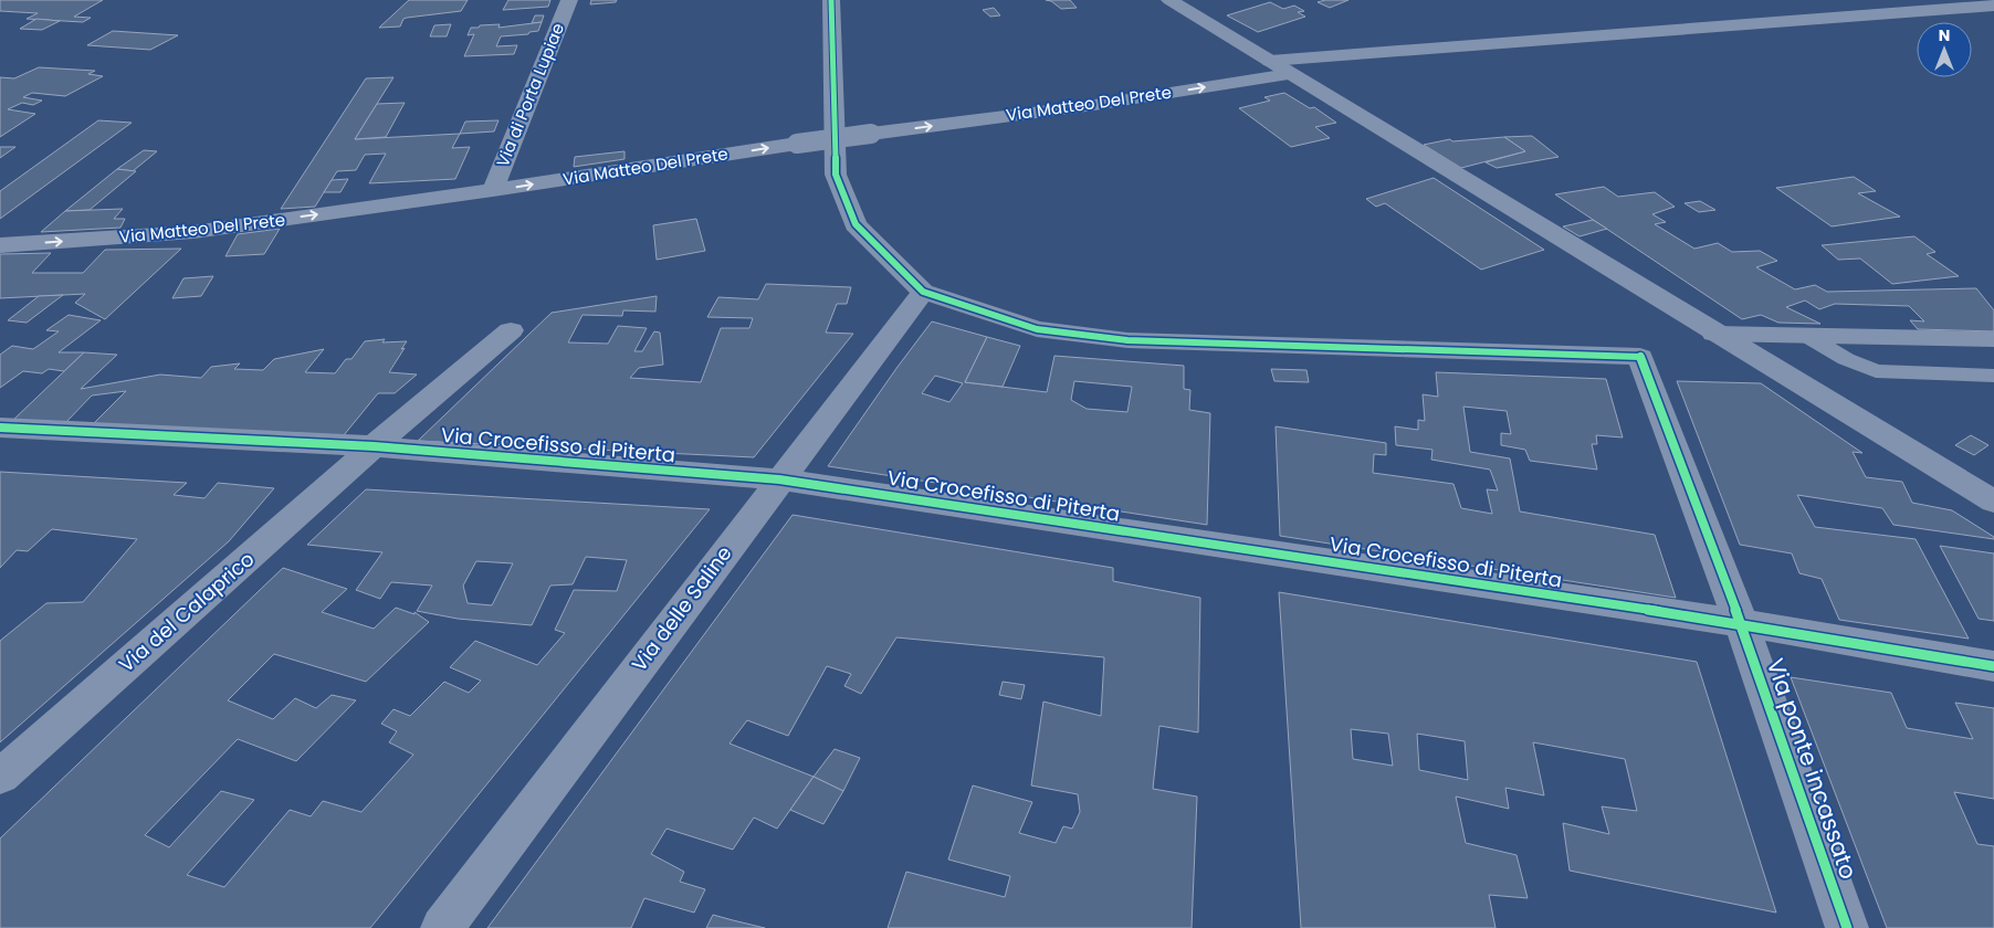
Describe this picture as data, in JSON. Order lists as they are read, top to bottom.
{
  "streets": {
    "street": [
      "Via di Porta Lupiae",
      "Via Matteo Del Prete",
      "Via Crocefisso di Piterta",
      "Via delle Saline",
      "Via del Calaprico",
      "Via ponte incassato"
    ]
  },
  "crossings": [
    ["Via di Porta Lupiae", "Via Matteo Del Prete"],
    ["Via Crocefisso di Piterta", "Via delle Saline"],
    ["Via Crocefisso di Piterta", "Via del Calaprico"],
    ["Via Crocefisso di Piterta", "Via ponte incassato"],
    ["Via delle Saline", "Via ponte incassato"]
  ],
  "one_way": ["Via Matteo Del Prete"],
  "north": "top"
}
